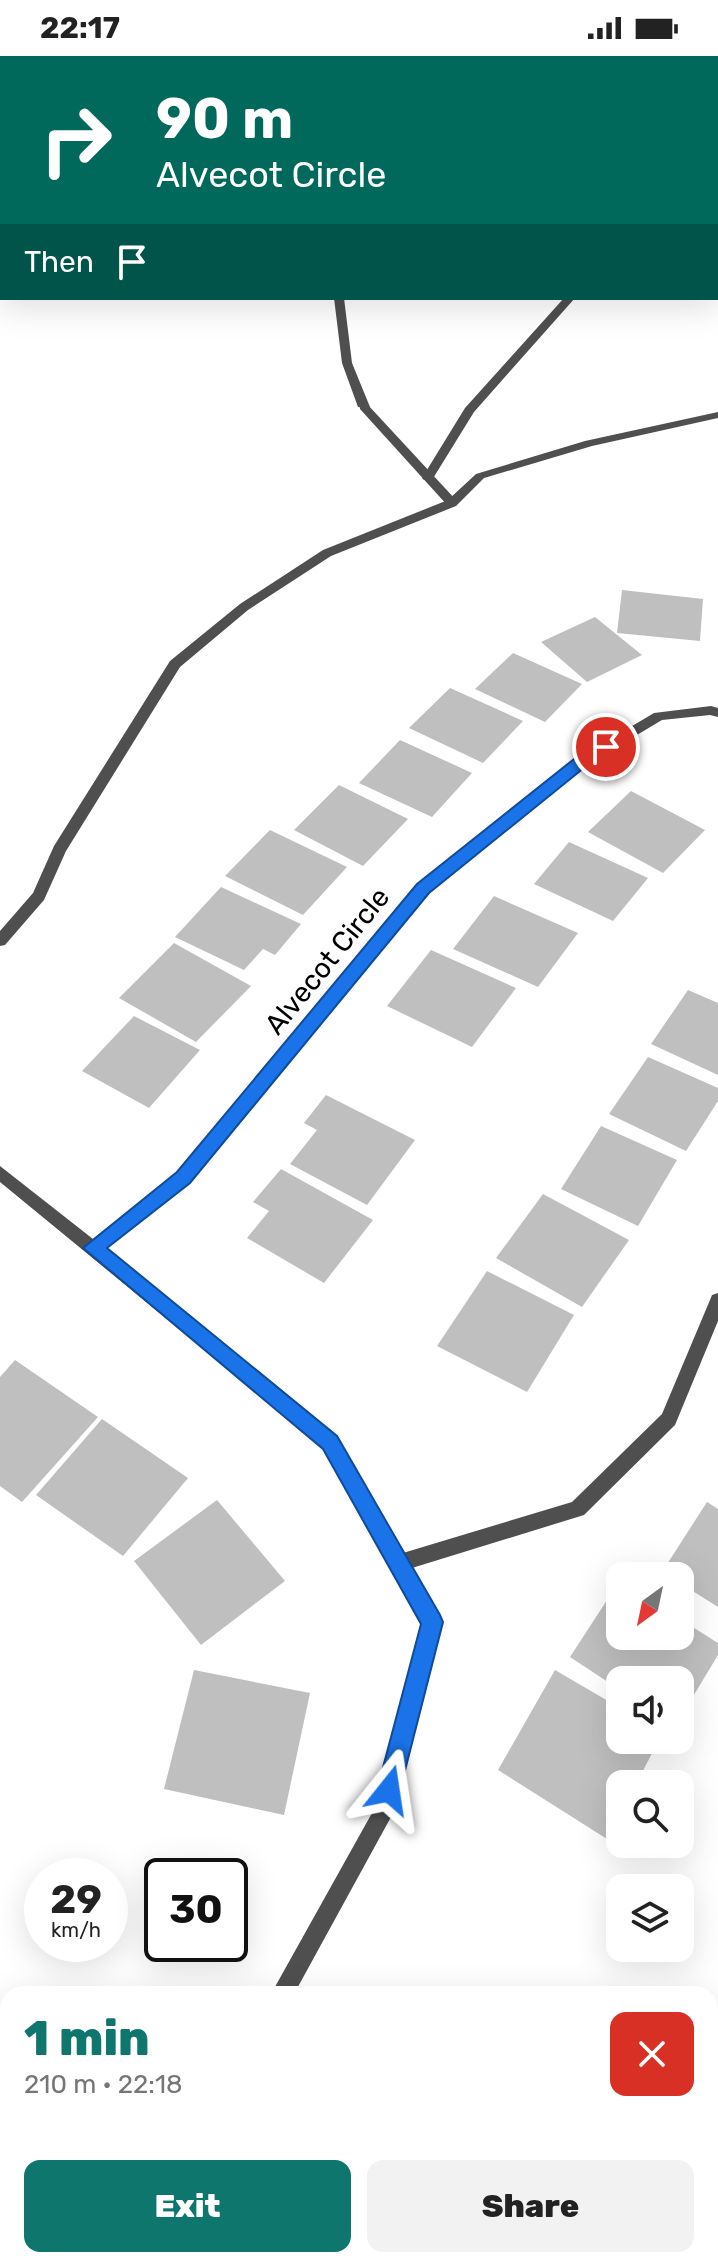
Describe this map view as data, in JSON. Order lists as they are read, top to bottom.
{
  "streets": {
    "street": ["Alvecot Circle"]
  },
  "north": "bottom left",
  "page": {
    "status": "22:17",
    "turn": ["90 m", "Alvecot Circle"],
    "then": "Then",
    "speed": "29 km/h",
    "limit": "30",
    "heading": ["1 min", "210 m · 22:18"],
    "buttons": ["Exit", "Share"]
  }
}
